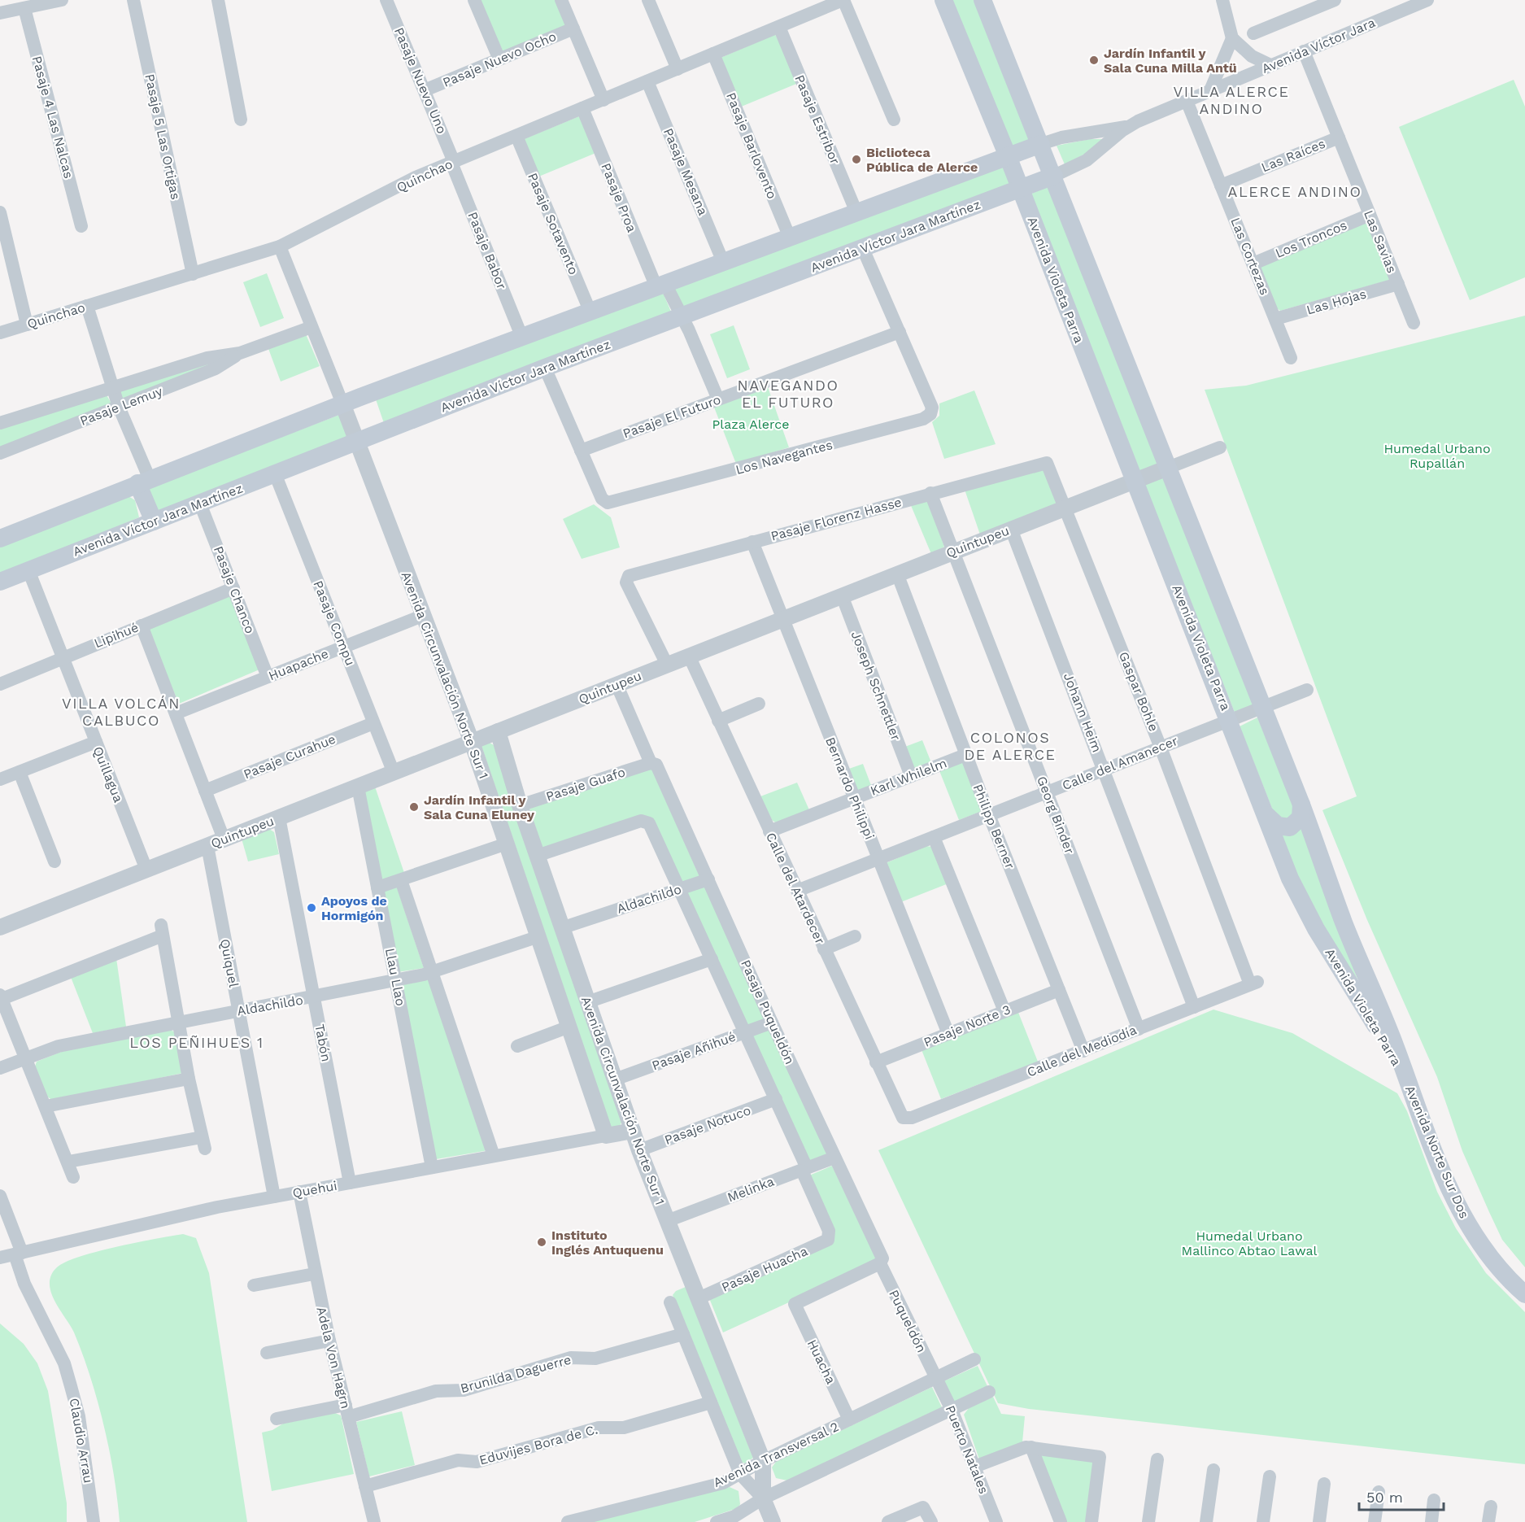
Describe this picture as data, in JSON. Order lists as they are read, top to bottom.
{
  "streets": {
    "main road": ["Avenida Víctor Jara Martínez", "Avenida Violeta Parra", "Avenida Norte Sur Dos"],
    "street": [
      "Avenida Víctor Jara",
      "Pasaje Nuevo Ocho",
      "Pasaje Nuevo Uno",
      "Pasaje 4 Las Nalcas",
      "Pasaje Estribor",
      "Pasaje 5 Las Ortigas",
      "Pasaje Barlovento",
      "Las Raíces",
      "Pasaje Mesana",
      "Quinchao",
      "Pasaje Proa",
      "Pasaje Sotavento",
      "Los Troncos",
      "Las Savias",
      "Pasaje Babor",
      "Las Cortezas",
      "Las Hojas",
      "Pasaje Lemuy",
      "Pasaje El Futuro",
      "Los Navegantes",
      "Pasaje Florenz Hasse",
      "Quintupeu",
      "Pasaje Chanco",
      "Pasaje Compu",
      "Lipihué",
      "Huapache",
      "Avenida Circunvalación Norte Sur 1",
      "Joseph Schnettler",
      "Gaspar Bohle",
      "Johann Heim",
      "Pasaje Curahue",
      "Calle del Amanecer",
      "Quillagua",
      "Karl Whilelm",
      "Pasaje Guafo",
      "Bernardo Philippi",
      "Georg Binder",
      "Philipp Berner",
      "Calle del Atardecer",
      "Aldachildo",
      "Quiquel",
      "Llau Llao",
      "Pasaje Puqueldón",
      "Pasaje Norte 3",
      "Tabón",
      "Pasaje Añihué",
      "Calle del Mediodía",
      "Pasaje Notuco",
      "Quehui",
      "Melinka",
      "Pasaje Huacha",
      "Puqueldón",
      "Adela Von Hagrn",
      "Huacha",
      "Brunilda Daguerre",
      "Claudio Arrau",
      "Eduvijes Bora de C.",
      "Puerto Natales",
      "Avenida Transversal 2"
    ]
  },
  "crossings": [
    ["Avenida Víctor Jara", "Avenida Víctor Jara Martínez"],
    ["Avenida Víctor Jara", "Las Savias"],
    ["Avenida Víctor Jara", "Las Cortezas"],
    ["Avenida Víctor Jara", "Avenida Violeta Parra"],
    ["Pasaje Nuevo Ocho", "Pasaje Nuevo Uno"],
    ["Pasaje Nuevo Uno", "Quinchao"],
    ["Pasaje Nuevo Uno", "Pasaje Babor"],
    ["Pasaje Estribor", "Quinchao"],
    ["Pasaje 5 Las Ortigas", "Quinchao"],
    ["Pasaje Barlovento", "Quinchao"],
    ["Las Raíces", "Las Savias"],
    ["Las Raíces", "Las Cortezas"],
    ["Pasaje Mesana", "Quinchao"],
    ["Quinchao", "Pasaje Proa"],
    ["Quinchao", "Pasaje Sotavento"],
    ["Quinchao", "Pasaje Babor"],
    ["Quinchao", "Avenida Circunvalación Norte Sur 1"],
    ["Pasaje Proa", "Avenida Víctor Jara Martínez"],
    ["Pasaje Proa", "Pasaje El Futuro"],
    ["Avenida Víctor Jara Martínez", "Avenida Violeta Parra"],
    ["Avenida Víctor Jara Martínez", "Los Navegantes"],
    ["Avenida Víctor Jara Martínez", "Pasaje Chanco"],
    ["Avenida Víctor Jara Martínez", "Pasaje Compu"],
    ["Avenida Víctor Jara Martínez", "Avenida Circunvalación Norte Sur 1"],
    ["Avenida Víctor Jara Martínez", "Quillagua"],
    ["Los Troncos", "Las Savias"],
    ["Los Troncos", "Las Cortezas"],
    ["Las Savias", "Las Hojas"],
    ["Las Cortezas", "Las Hojas"],
    ["Avenida Violeta Parra", "Quintupeu"],
    ["Avenida Violeta Parra", "Calle del Amanecer"],
    ["Avenida Violeta Parra", "Avenida Norte Sur Dos"],
    ["Pasaje Lemuy", "Avenida Circunvalación Norte Sur 1"],
    ["Pasaje El Futuro", "Los Navegantes"],
    ["Pasaje Florenz Hasse", "Quintupeu"],
    ["Pasaje Florenz Hasse", "Gaspar Bohle"],
    ["Pasaje Florenz Hasse", "Bernardo Philippi"],
    ["Pasaje Florenz Hasse", "Georg Binder"],
    ["Quintupeu", "Pasaje Compu"],
    ["Quintupeu", "Avenida Circunvalación Norte Sur 1"],
    ["Quintupeu", "Joseph Schnettler"],
    ["Quintupeu", "Gaspar Bohle"],
    ["Quintupeu", "Johann Heim"],
    ["Quintupeu", "Quillagua"],
    ["Quintupeu", "Bernardo Philippi"],
    ["Quintupeu", "Georg Binder"],
    ["Quintupeu", "Philipp Berner"],
    ["Quintupeu", "Calle del Atardecer"],
    ["Quintupeu", "Quiquel"],
    ["Quintupeu", "Llau Llao"],
    ["Quintupeu", "Tabón"],
    ["Pasaje Chanco", "Lipihué"],
    ["Pasaje Chanco", "Huapache"],
    ["Pasaje Compu", "Huapache"],
    ["Pasaje Compu", "Pasaje Curahue"],
    ["Lipihué", "Quillagua"],
    ["Huapache", "Avenida Circunvalación Norte Sur 1"],
    ["Avenida Circunvalación Norte Sur 1", "Pasaje Guafo"],
    ["Avenida Circunvalación Norte Sur 1", "Aldachildo"],
    ["Avenida Circunvalación Norte Sur 1", "Pasaje Añihué"],
    ["Avenida Circunvalación Norte Sur 1", "Pasaje Notuco"],
    ["Avenida Circunvalación Norte Sur 1", "Quehui"],
    ["Avenida Circunvalación Norte Sur 1", "Melinka"],
    ["Avenida Circunvalación Norte Sur 1", "Pasaje Huacha"],
    ["Avenida Circunvalación Norte Sur 1", "Avenida Transversal 2"],
    ["Joseph Schnettler", "Karl Whilelm"],
    ["Gaspar Bohle", "Calle del Amanecer"],
    ["Gaspar Bohle", "Calle del Mediodía"],
    ["Johann Heim", "Calle del Amanecer"],
    ["Johann Heim", "Calle del Mediodía"],
    ["Calle del Amanecer", "Bernardo Philippi"],
    ["Calle del Amanecer", "Georg Binder"],
    ["Calle del Amanecer", "Philipp Berner"],
    ["Calle del Amanecer", "Calle del Atardecer"],
    ["Karl Whilelm", "Bernardo Philippi"],
    ["Karl Whilelm", "Philipp Berner"],
    ["Karl Whilelm", "Calle del Atardecer"],
    ["Pasaje Guafo", "Pasaje Puqueldón"],
    ["Bernardo Philippi", "Pasaje Norte 3"],
    ["Georg Binder", "Calle del Mediodía"],
    ["Philipp Berner", "Pasaje Norte 3"],
    ["Philipp Berner", "Calle del Mediodía"],
    ["Calle del Atardecer", "Pasaje Norte 3"],
    ["Calle del Atardecer", "Calle del Mediodía"],
    ["Aldachildo", "Quiquel"],
    ["Aldachildo", "Llau Llao"],
    ["Aldachildo", "Pasaje Puqueldón"],
    ["Aldachildo", "Tabón"],
    ["Quiquel", "Quehui"],
    ["Llau Llao", "Quehui"],
    ["Pasaje Puqueldón", "Pasaje Añihué"],
    ["Pasaje Puqueldón", "Melinka"],
    ["Pasaje Puqueldón", "Puqueldón"],
    ["Pasaje Puqueldón", "Huacha"],
    ["Tabón", "Quehui"],
    ["Quehui", "Adela Von Hagrn"],
    ["Quehui", "Claudio Arrau"],
    ["Melinka", "Pasaje Huacha"],
    ["Puqueldón", "Huacha"],
    ["Puqueldón", "Puerto Natales"],
    ["Puqueldón", "Avenida Transversal 2"],
    ["Adela Von Hagrn", "Brunilda Daguerre"],
    ["Adela Von Hagrn", "Eduvijes Bora de C."],
    ["Huacha", "Avenida Transversal 2"],
    ["Puerto Natales", "Avenida Transversal 2"]
  ],
  "districts": [
    "VILLA ALERCE ANDINO",
    "ALERCE ANDINO",
    "NAVEGANDO EL FUTURO",
    "VILLA VOLCÁN CALBUCO",
    "COLONOS DE ALERCE",
    "LOS PEÑIHUES 1"
  ],
  "parks": ["Plaza Alerce", "Humedal Urbano Rupallán", "Humedal Urbano Mallinco Abtao Lawal"],
  "places": [
    "Jardín Infantil y Sala Cuna Milla Antü",
    "Biclioteca Pública de Alerce",
    "Jardín Infantil y Sala Cuna Eluney",
    "Apoyos de Hormigón",
    "Instituto Inglés Antuquenu"
  ],
  "scale_bar": "50 m"
}
